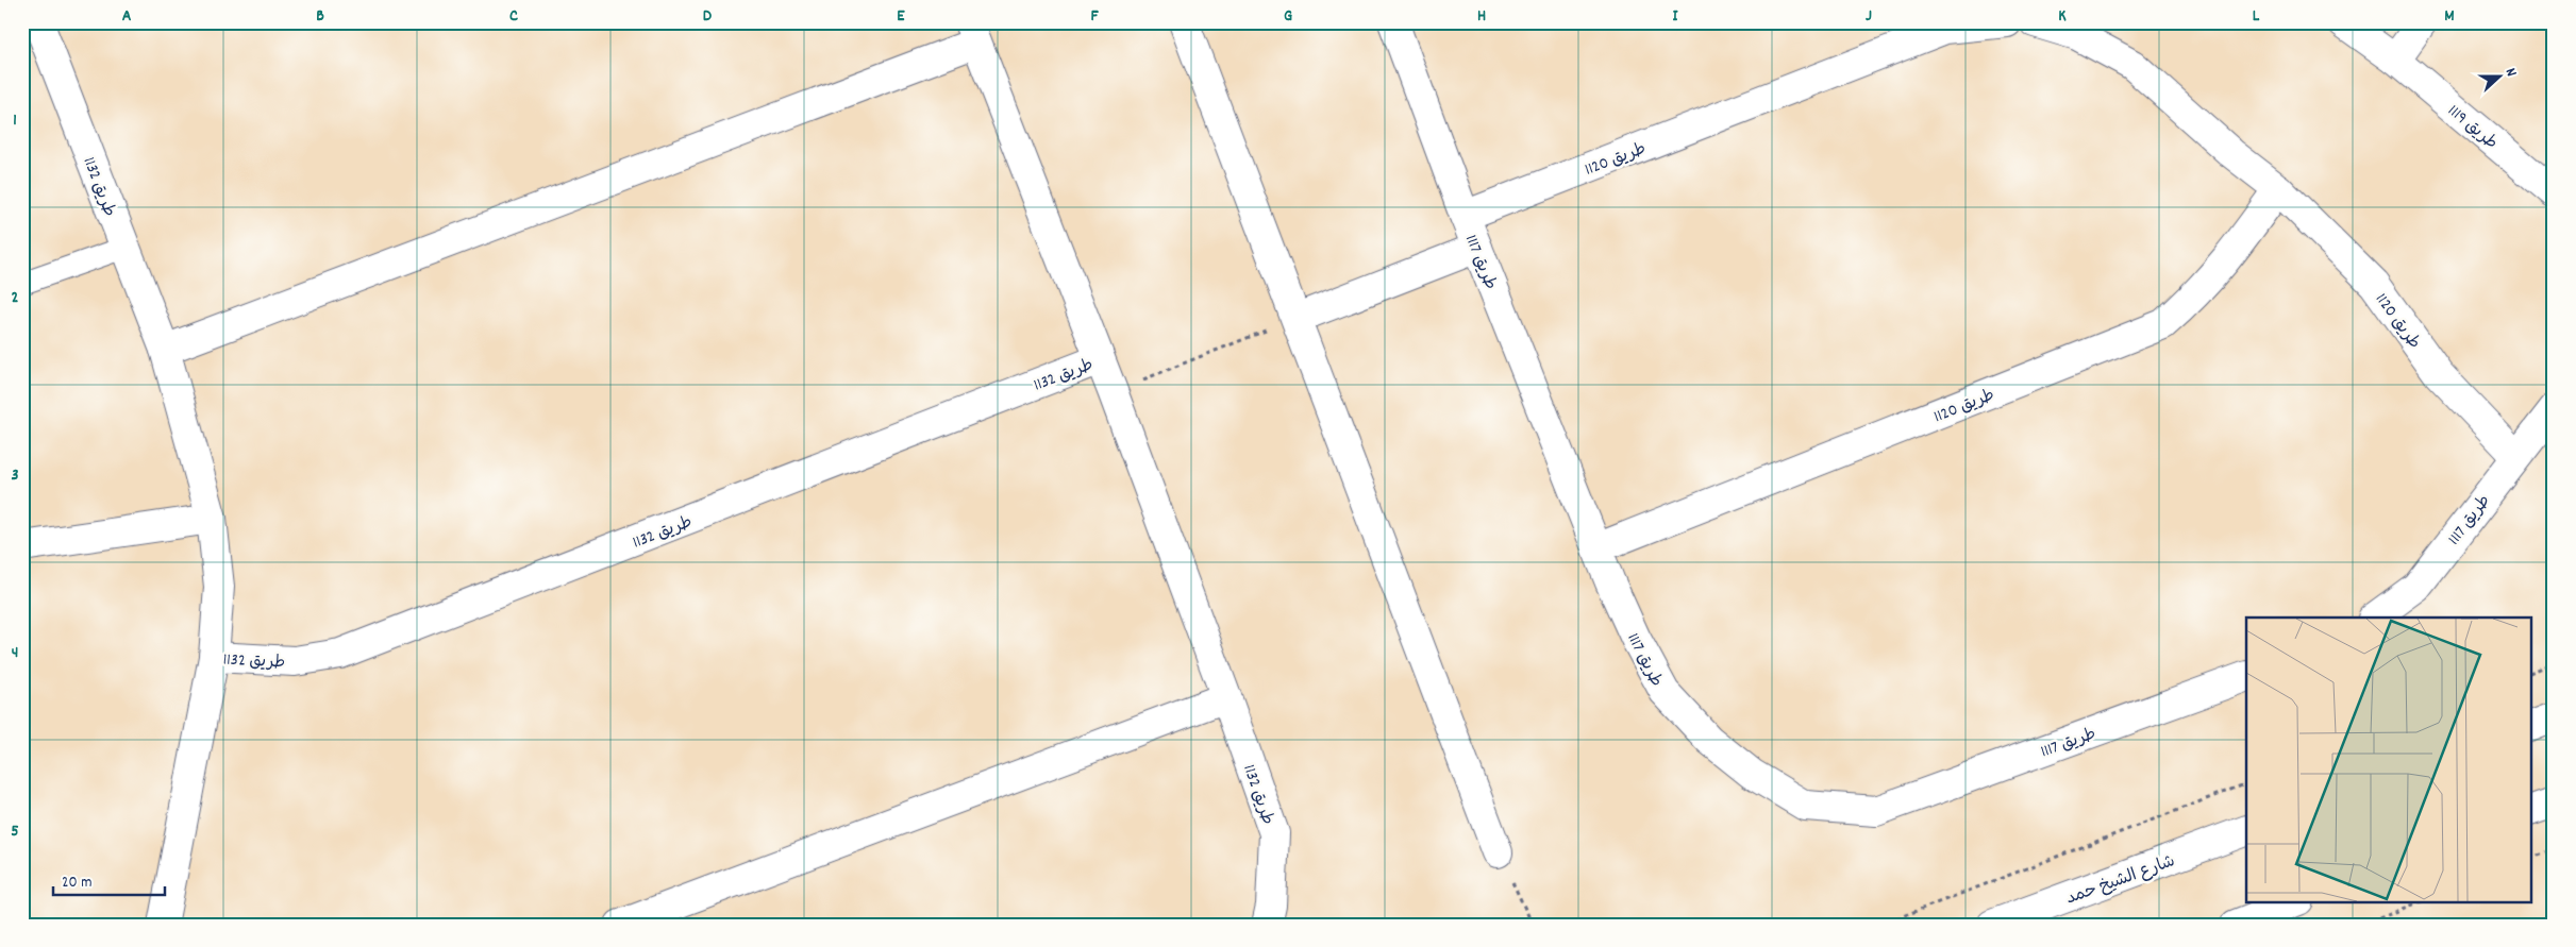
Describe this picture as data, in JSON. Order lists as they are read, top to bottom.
{
  "streets": {
    "street": [
      "طريق 1119",
      "طريق 1120",
      "طريق 1132",
      "طريق 1117",
      "شارع الشيخ حمد"
    ]
  },
  "crossings": [
    ["طريق 1120", "طريق 1117"]
  ],
  "scale_bar": "20 m",
  "north": "right",
  "grid": {
    "columns": [
      "A",
      "B",
      "C",
      "D",
      "E",
      "F",
      "G",
      "H",
      "I",
      "J",
      "K",
      "L",
      "M"
    ],
    "rows": [
      "1",
      "2",
      "3",
      "4",
      "5"
    ]
  }
}
